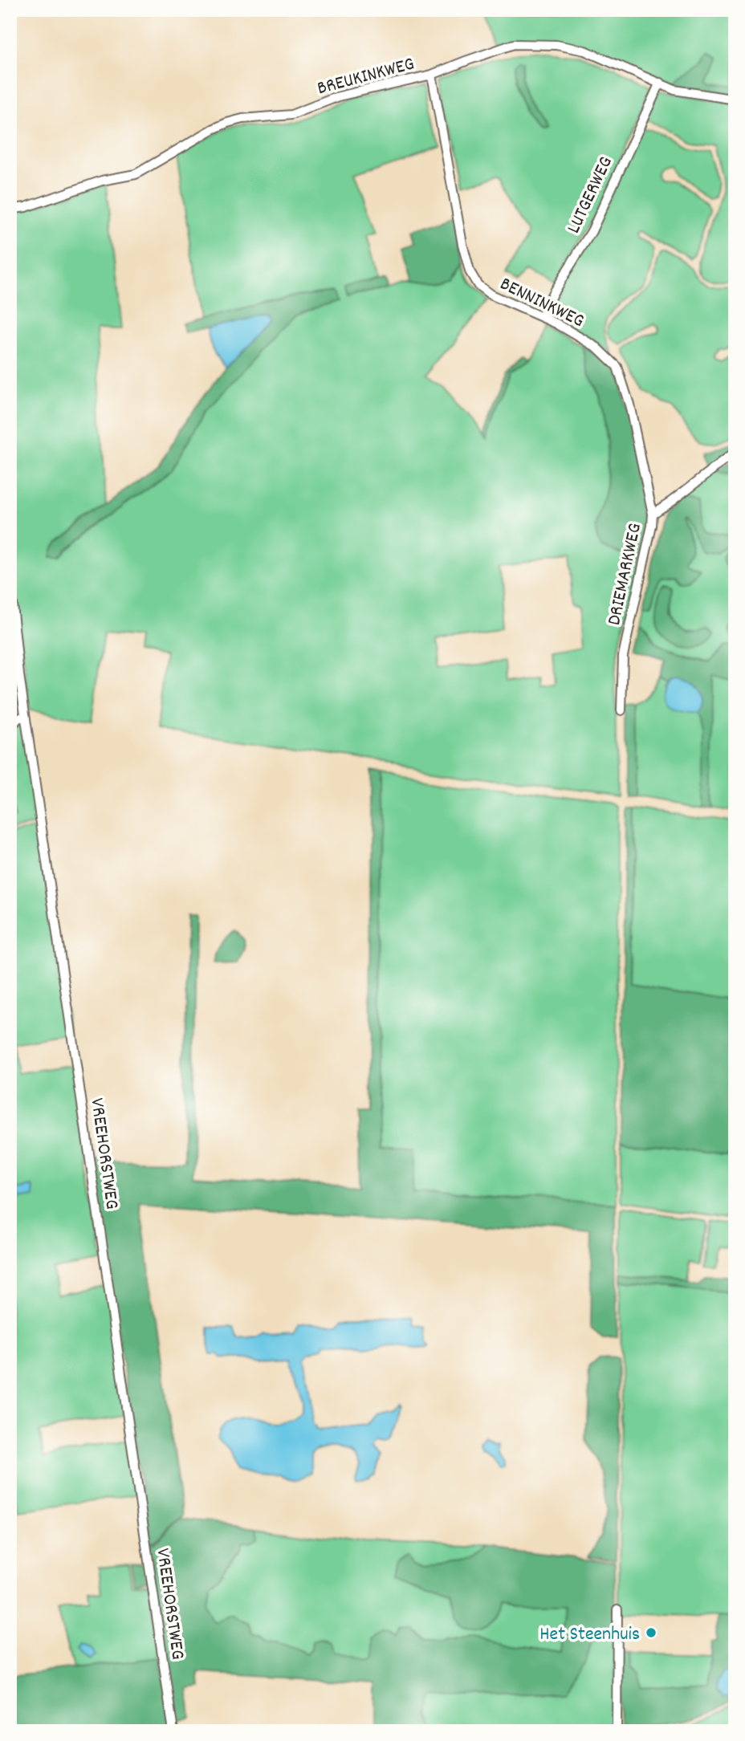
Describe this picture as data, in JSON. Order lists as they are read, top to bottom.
{
  "streets": {
    "street": [
      "BREUKINKWEG",
      "LUTGERWEG",
      "BENNINKWEG",
      "DRIEMARKWEG",
      "VREEHORSTWEG"
    ]
  },
  "crossings": [
    ["BREUKINKWEG", "LUTGERWEG"],
    ["BREUKINKWEG", "BENNINKWEG"],
    ["LUTGERWEG", "BENNINKWEG"],
    ["BENNINKWEG", "DRIEMARKWEG"]
  ],
  "places": ["Het Steenhuis"]
}
